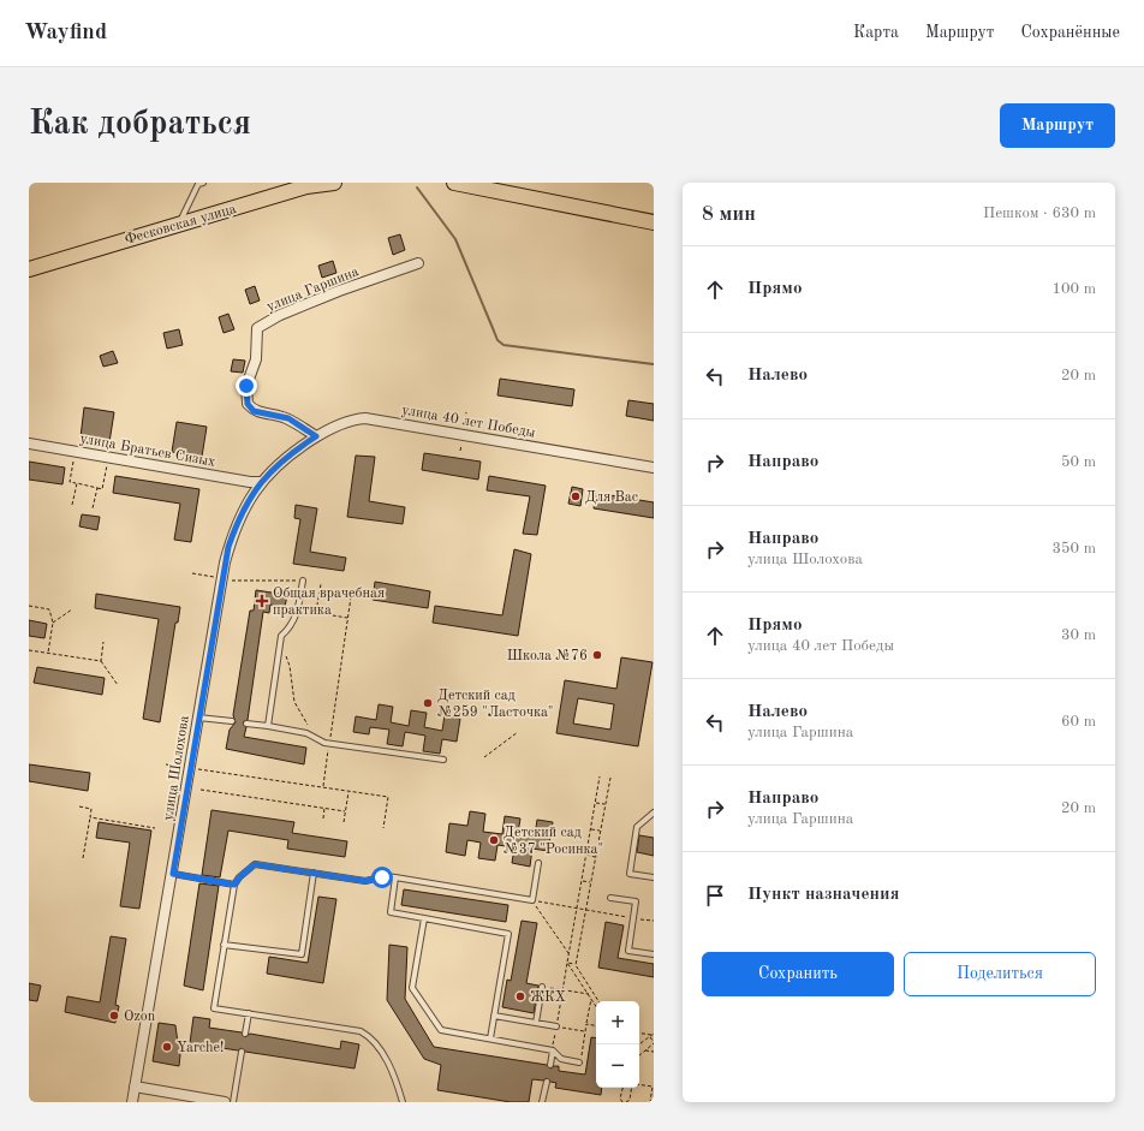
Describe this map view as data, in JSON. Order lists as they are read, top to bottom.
{
  "streets": {
    "main road": ["Фесковская улица"],
    "street": [
      "улица Гаршина",
      "улица 40 лет Победы",
      "улица Братьев Сизых",
      "улица Шолохова"
    ]
  },
  "crossings": [
    ["улица Гаршина", "улица 40 лет Победы"],
    ["улица 40 лет Победы", "улица Шолохова"],
    ["улица Братьев Сизых", "улица Шолохова"]
  ],
  "places": {
    "other": [
      "Для Вас",
      "Школа №76",
      "Детский сад №259 \"Ласточка\"",
      "Детский сад №37 \"Росинка\"",
      "ЖКХ",
      "Ozon",
      "Yarche!"
    ],
    "health": ["Общая врачебная практика"]
  },
  "page": {
    "header": "Wayfind",
    "nav": ["Карта", "Маршрут", "Сохранённые"],
    "buttons": [
      "Маршрут",
      ["Сохранить", "Поделиться"]
    ],
    "title": "Как добраться",
    "heading": ["8 мин", "Пешком · 630 m"],
    "list": [
      ["Прямо", "100 m"],
      ["Налево", "20 m"],
      ["Направо", "50 m"],
      ["Направо", "улица Шолохова", "350 m"],
      ["Прямо", "улица 40 лет Победы", "30 m"],
      ["Налево", "улица Гаршина", "60 m"],
      ["Направо", "улица Гаршина", "20 m"],
      "Пункт назначения"
    ],
    "map_buttons": ["+", "−"]
  }
}
